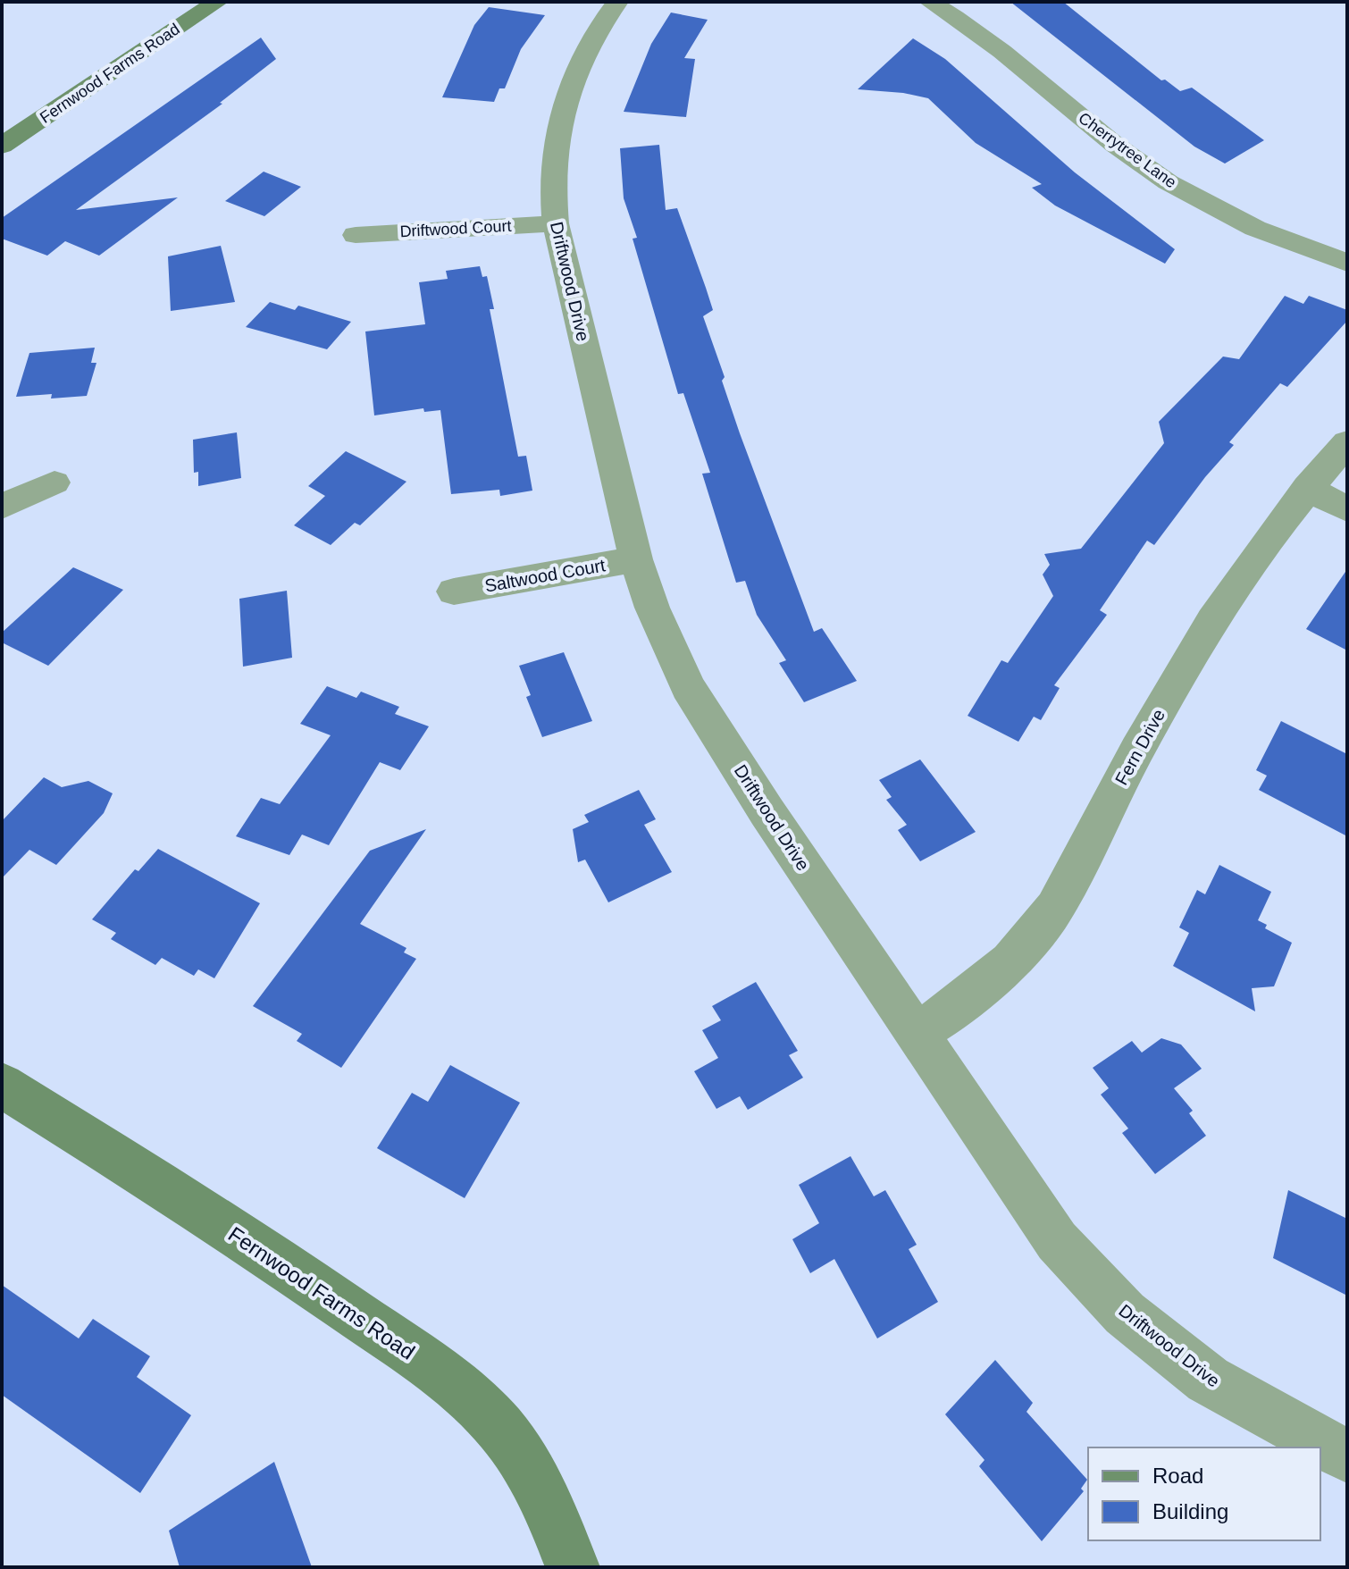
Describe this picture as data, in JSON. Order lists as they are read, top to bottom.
{
  "streets": {
    "street": [
      "Fernwood Farms Road",
      "Cherrytree Lane",
      "Driftwood Court",
      "Driftwood Drive",
      "Saltwood Court",
      "Fern Drive"
    ]
  },
  "crossings": [
    ["Driftwood Court", "Driftwood Drive"],
    ["Driftwood Drive", "Saltwood Court"],
    ["Driftwood Drive", "Fern Drive"]
  ],
  "legend": ["Road", "Building"]
}
